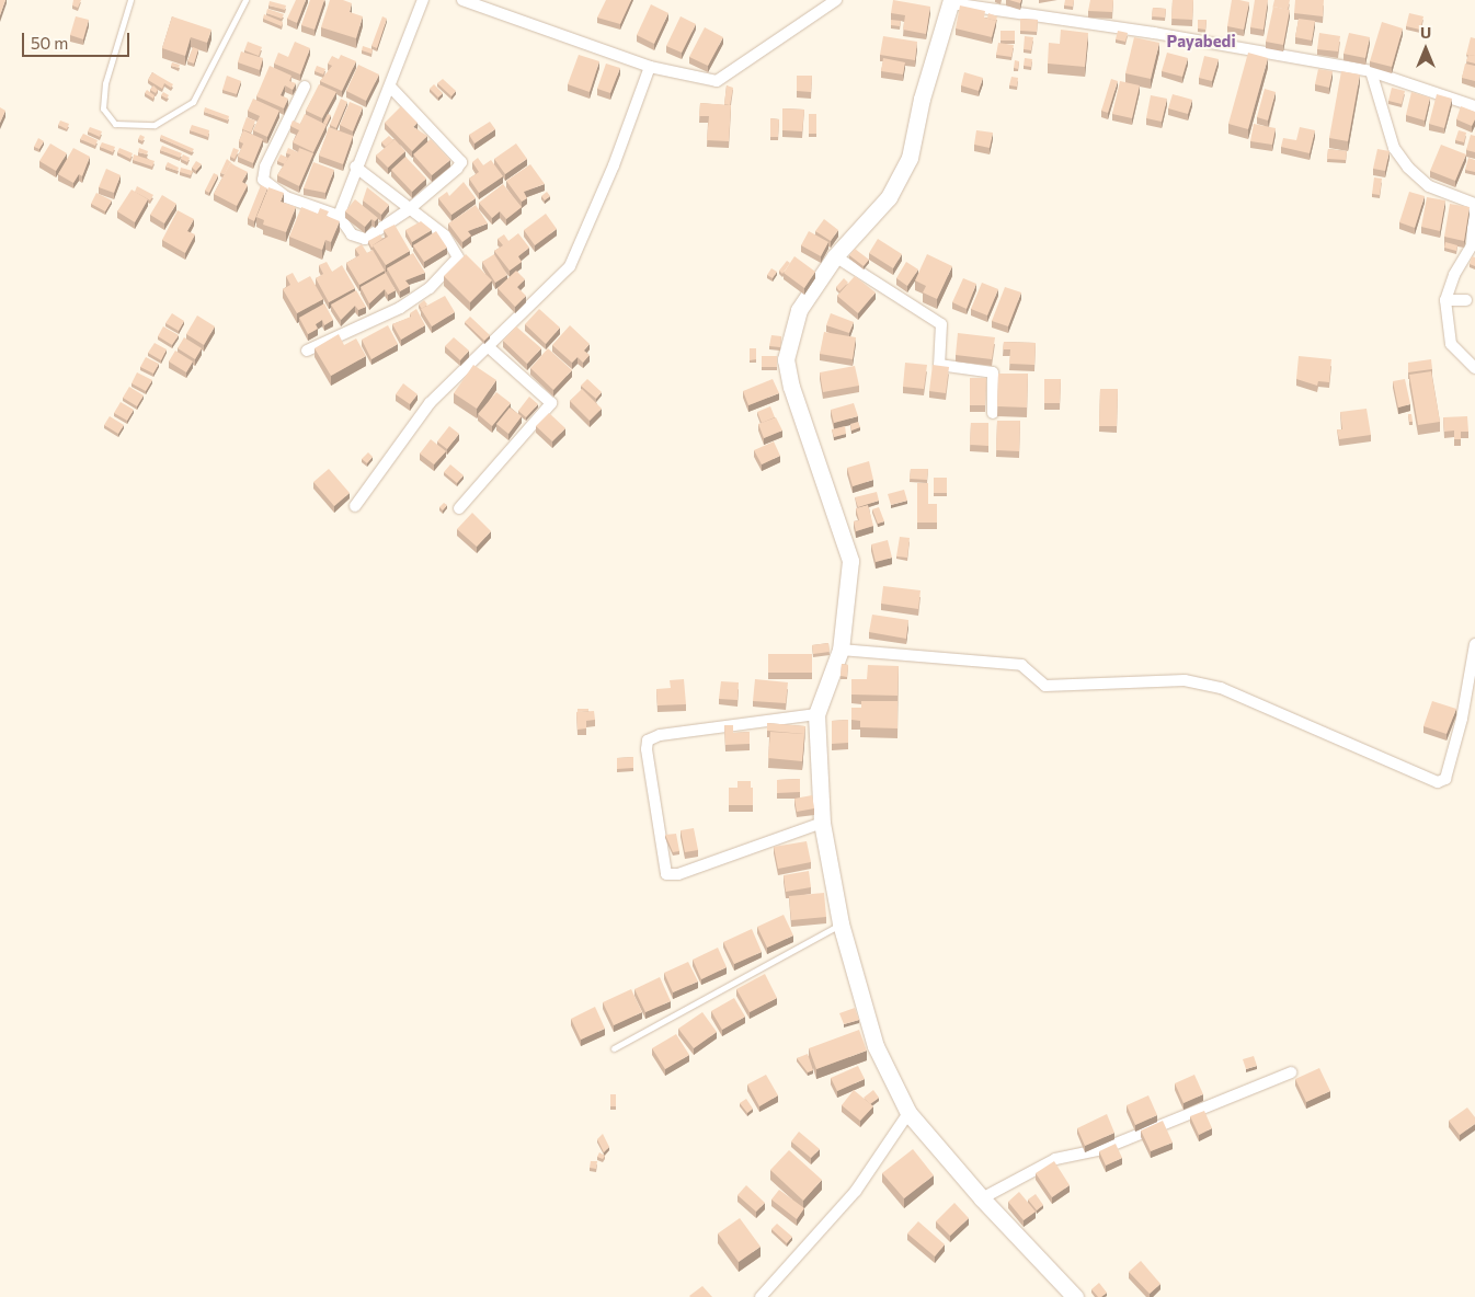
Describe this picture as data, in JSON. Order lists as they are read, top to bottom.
{
  "districts": ["Payabedi"],
  "scale_bar": "50 m",
  "north": "top"
}
